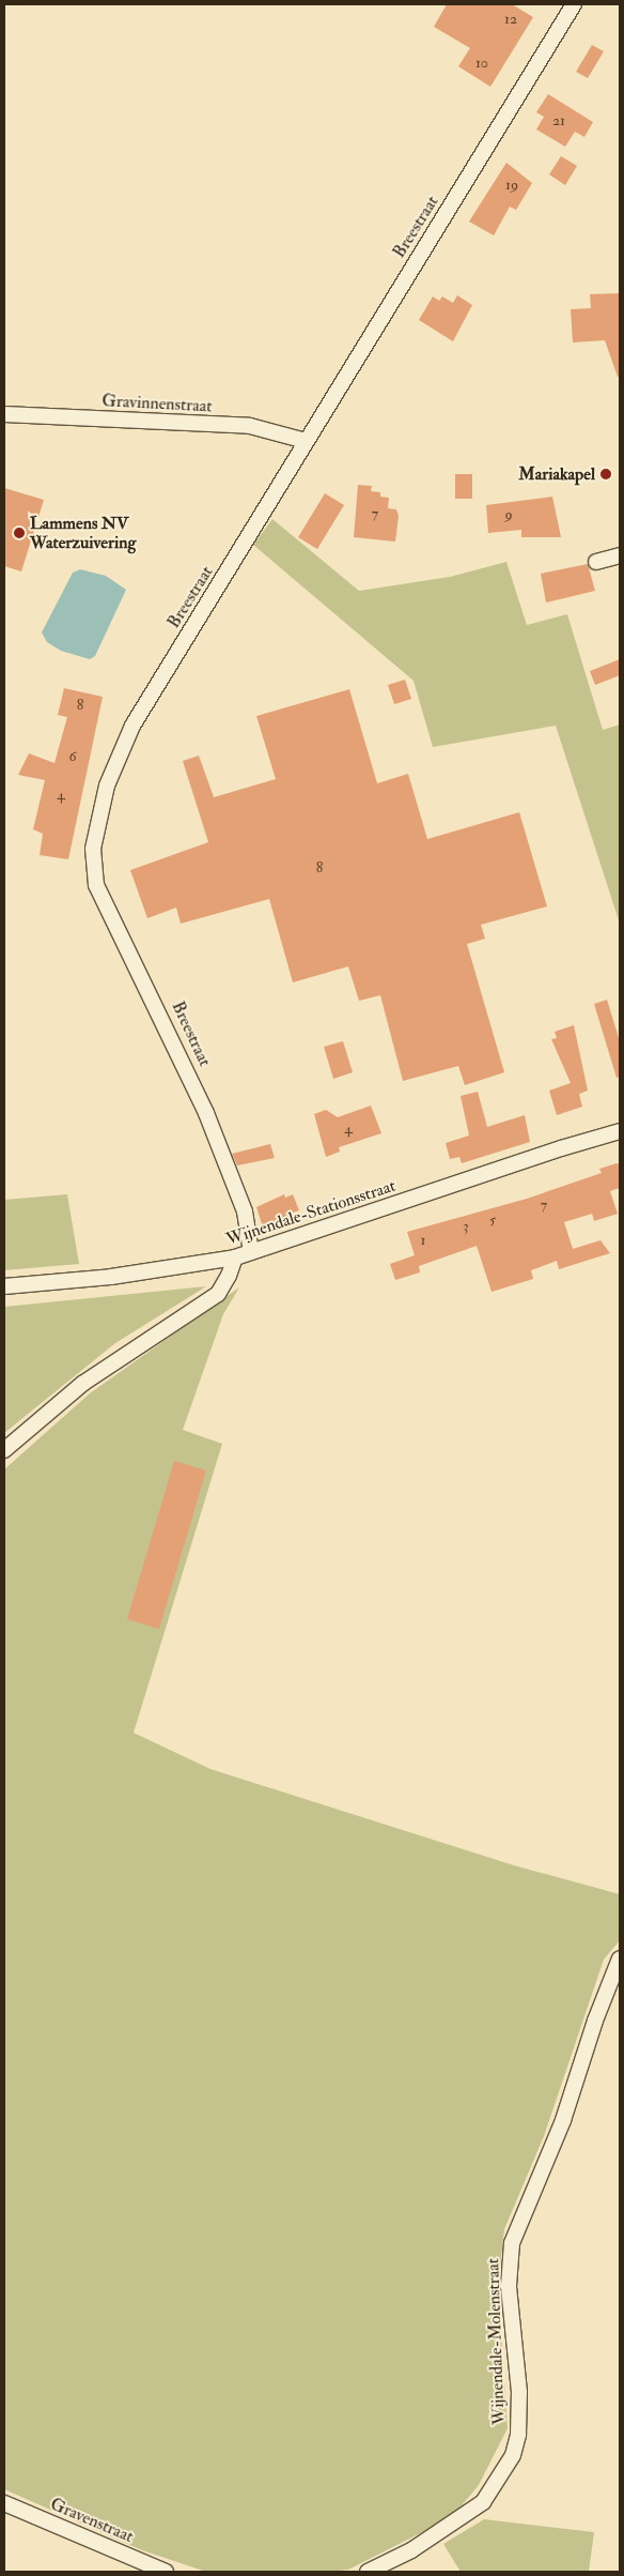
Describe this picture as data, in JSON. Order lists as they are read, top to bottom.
{
  "streets": {
    "street": [
      "Breestraat",
      "Gravinnenstraat",
      "Wijnendale-Stationsstraat",
      "Wijnendale-Molenstraat",
      "Gravenstraat"
    ]
  },
  "crossings": [
    ["Breestraat", "Gravinnenstraat"],
    ["Breestraat", "Wijnendale-Stationsstraat"]
  ],
  "places": ["Mariakapel", "Lammens NV Waterzuivering"],
  "house_numbers": [
    "12",
    "10",
    "21",
    "19",
    "7",
    "9",
    "8",
    "6",
    "4",
    "8",
    "4",
    "7",
    "5",
    "3",
    "1"
  ]
}
